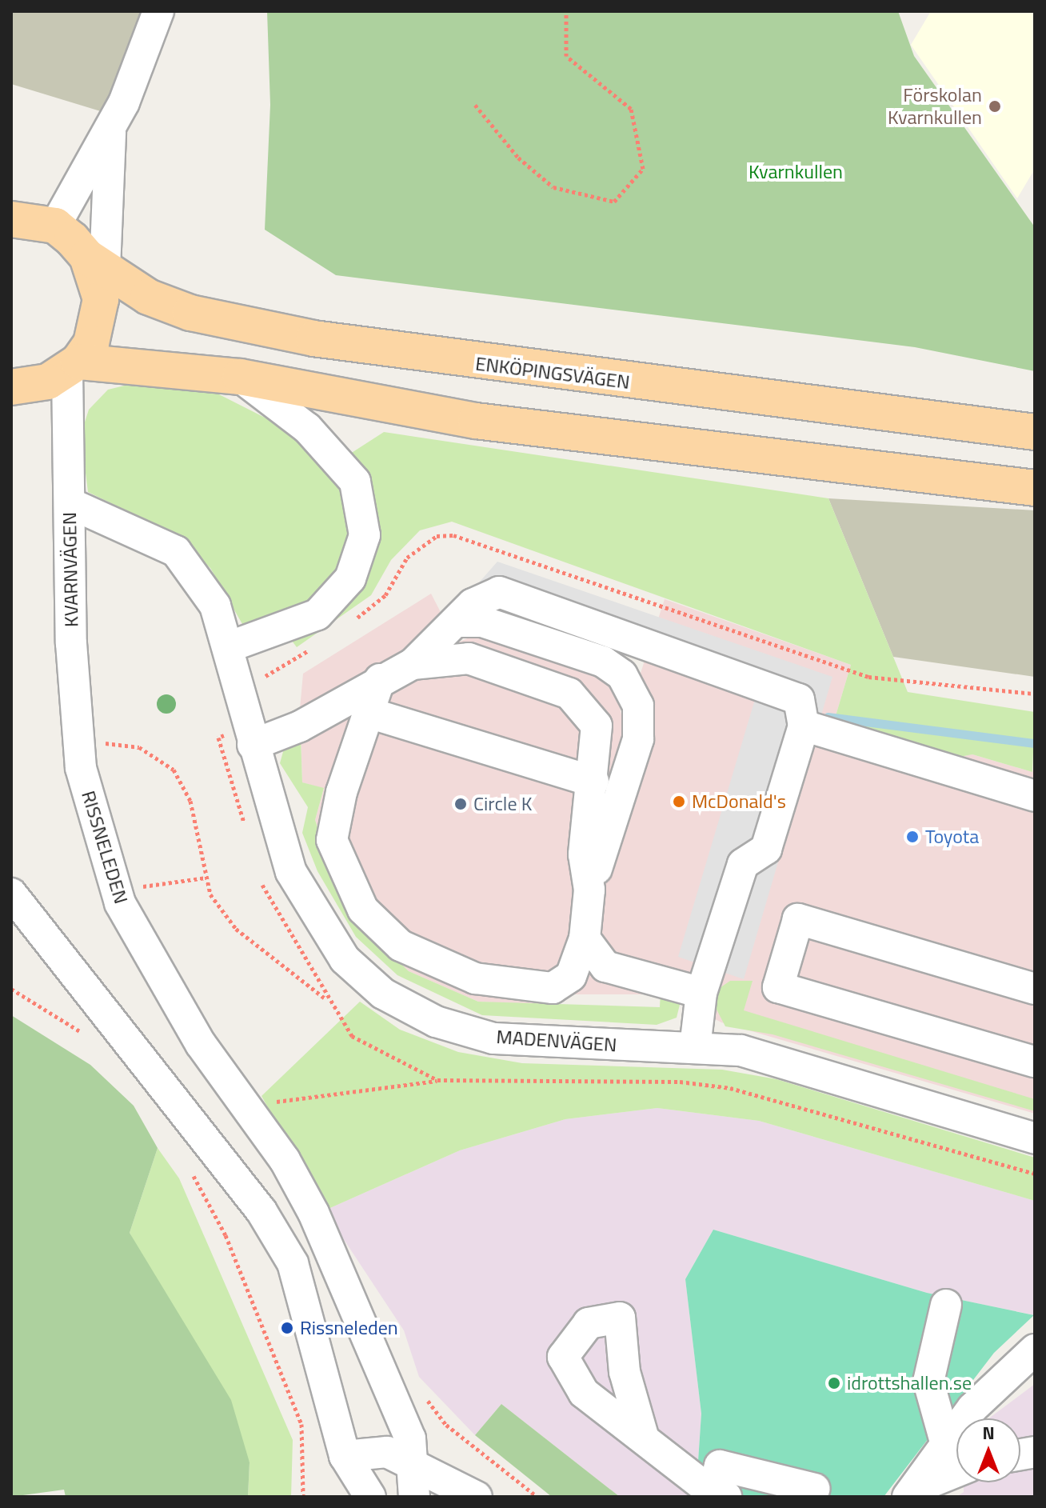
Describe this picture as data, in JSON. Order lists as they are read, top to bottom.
{
  "streets": {
    "main road": ["ENKÖPINGSVÄGEN"],
    "street": ["KVARNVÄGEN", "RISSNELEDEN", "MADENVÄGEN"]
  },
  "crossings": [
    ["KVARNVÄGEN", "RISSNELEDEN"],
    ["KVARNVÄGEN", "MADENVÄGEN"]
  ],
  "parks": ["Kvarnkullen"],
  "places": [
    "Förskolan Kvarnkullen",
    "McDonald's",
    "Circle K",
    "Toyota",
    "Rissneleden",
    "idrottshallen.se"
  ],
  "north": "top"
}
